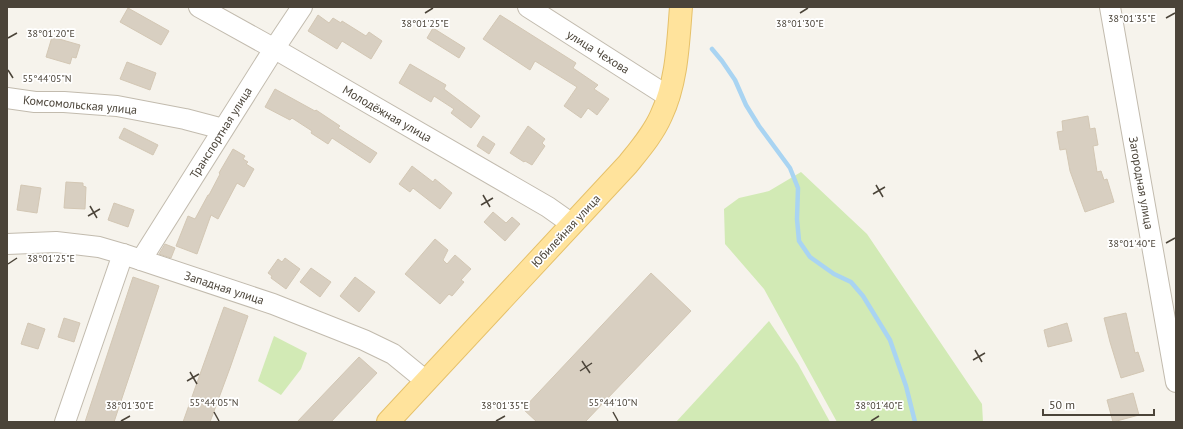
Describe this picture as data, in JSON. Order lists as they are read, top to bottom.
{
  "streets": {
    "main road": ["Юбилейная улица"],
    "street": [
      "улица Чехова",
      "Комсомольская улица",
      "Молодёжная улица",
      "Транспортная улица",
      "Загородная улица",
      "Западная улица"
    ]
  },
  "crossings": [
    ["улица Чехова", "Юбилейная улица"],
    ["Комсомольская улица", "Транспортная улица"],
    ["Молодёжная улица", "Транспортная улица"],
    ["Молодёжная улица", "Юбилейная улица"],
    ["Транспортная улица", "Западная улица"],
    ["Юбилейная улица", "Западная улица"]
  ],
  "scale_bar": "50 m",
  "coordinates": [
    "38°01'35\"E",
    "38°01'25\"E",
    "38°01'30\"E",
    "38°01'20\"E",
    "55°44'05\"N",
    "38°01'40\"E",
    "55°44'10\"N"
  ]
}
